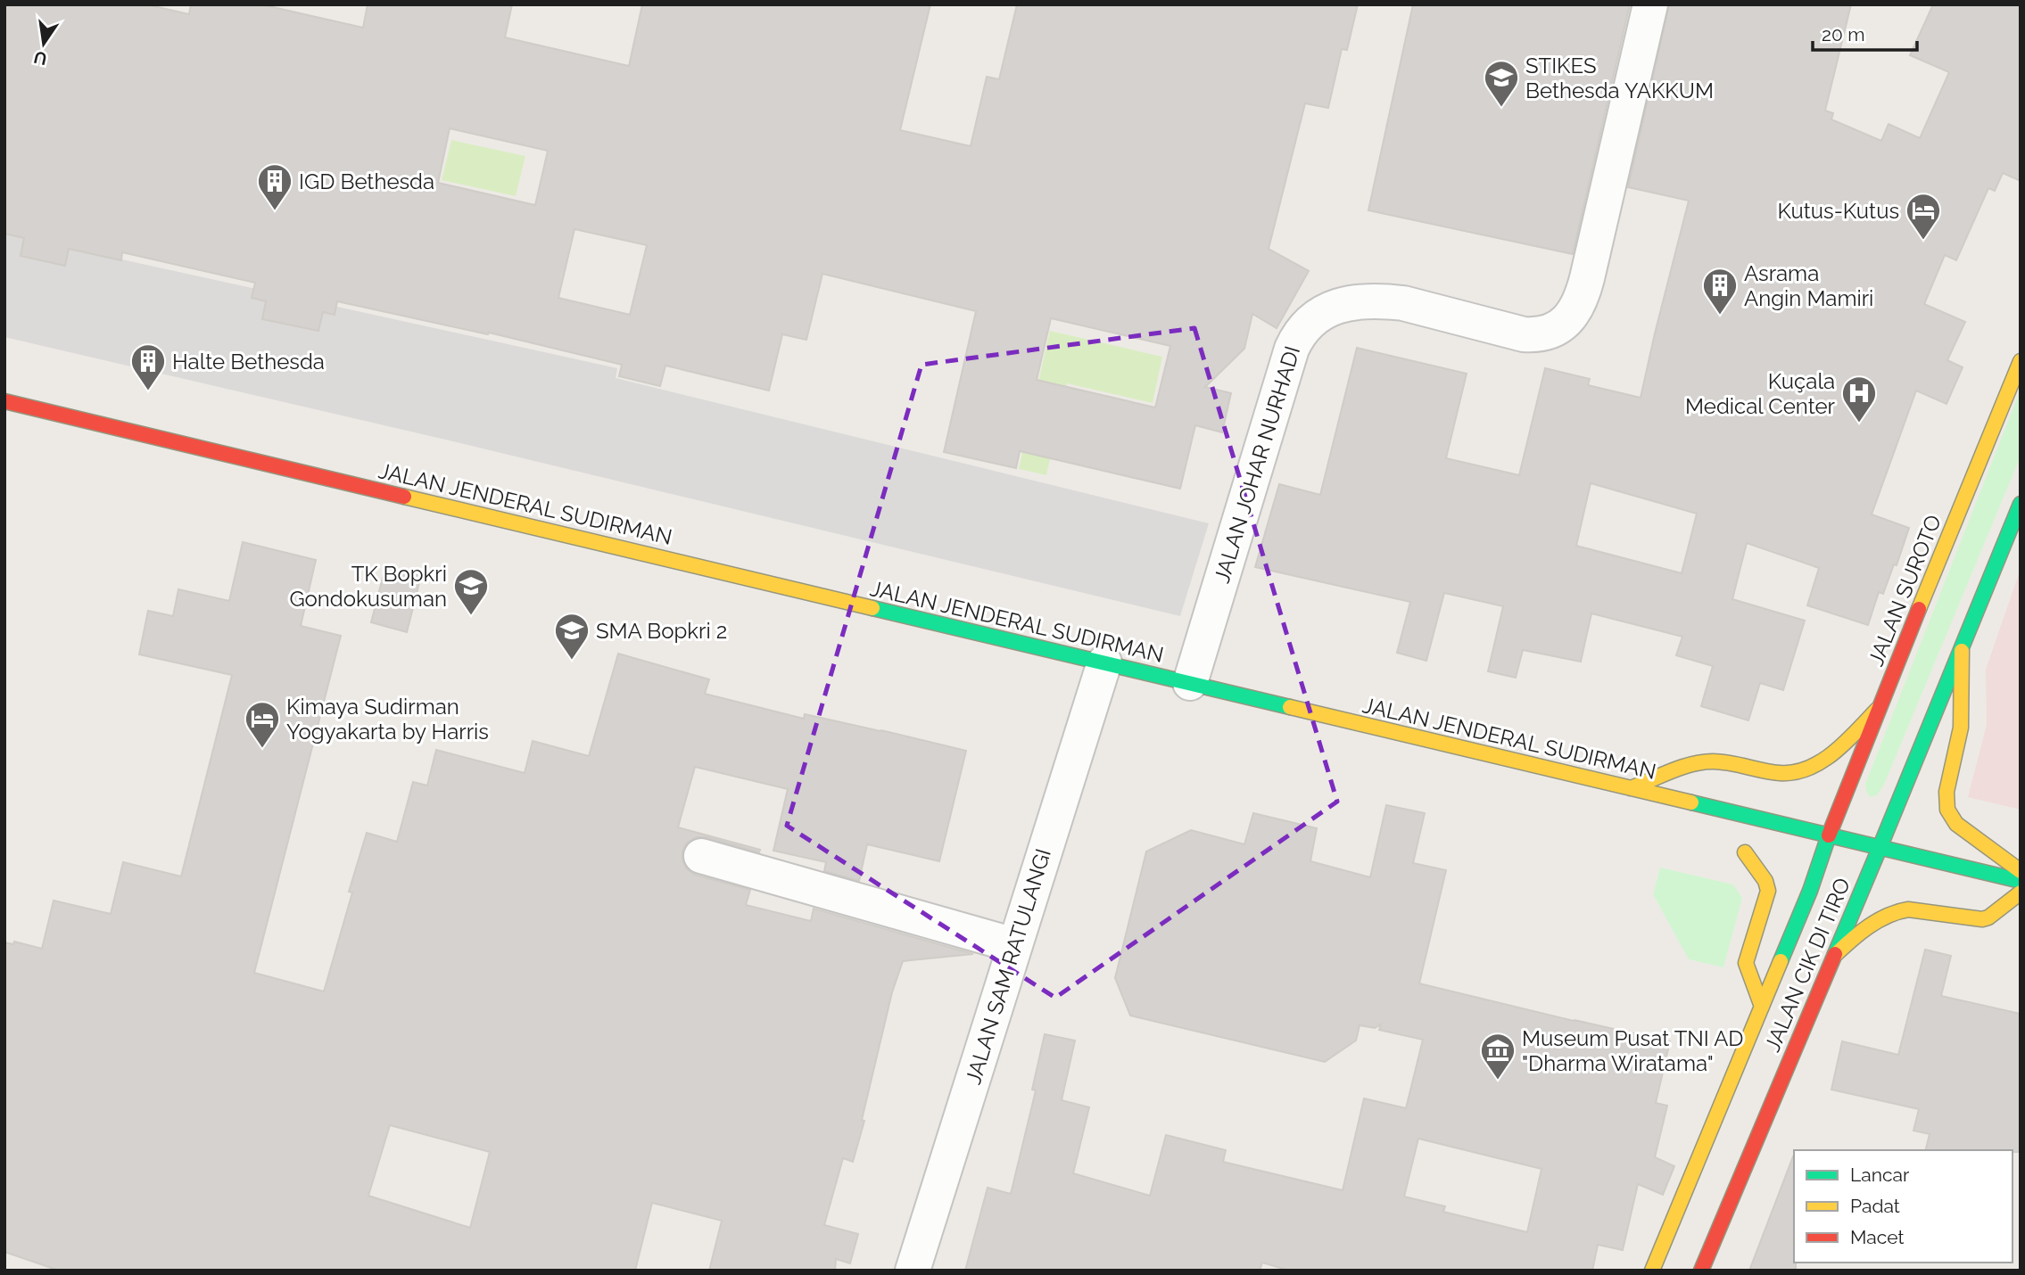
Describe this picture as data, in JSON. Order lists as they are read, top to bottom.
{
  "streets": {
    "main road": ["JALAN JENDERAL SUDIRMAN", "JALAN SUROTO", "JALAN CIK DI TIRO"],
    "street": ["JALAN JOHAR NURHADI", "JALAN SAM RATULANGI"]
  },
  "crossings": [
    ["JALAN JOHAR NURHADI", "JALAN JENDERAL SUDIRMAN"],
    ["JALAN JENDERAL SUDIRMAN", "JALAN SUROTO"],
    ["JALAN JENDERAL SUDIRMAN", "JALAN CIK DI TIRO"],
    ["JALAN JENDERAL SUDIRMAN", "JALAN SAM RATULANGI"],
    ["JALAN SUROTO", "JALAN CIK DI TIRO"]
  ],
  "places": {
    "school or university": ["STIKES Bethesda YAKKUM", "TK Bopkri Gondokusuman", "SMA Bopkri 2"],
    "building": ["IGD Bethesda", "Asrama Angin Mamiri", "Halte Bethesda"],
    "hotel": ["Kutus-Kutus", "Kimaya Sudirman Yogyakarta by Harris"],
    "hospital": ["Kuçala Medical Center"],
    "museum": ["Museum Pusat TNI AD \"Dharma Wiratama\""]
  },
  "legend": ["Lancar", "Padat", "Macet"],
  "scale_bar": "20 m",
  "north": "bottom"
}
